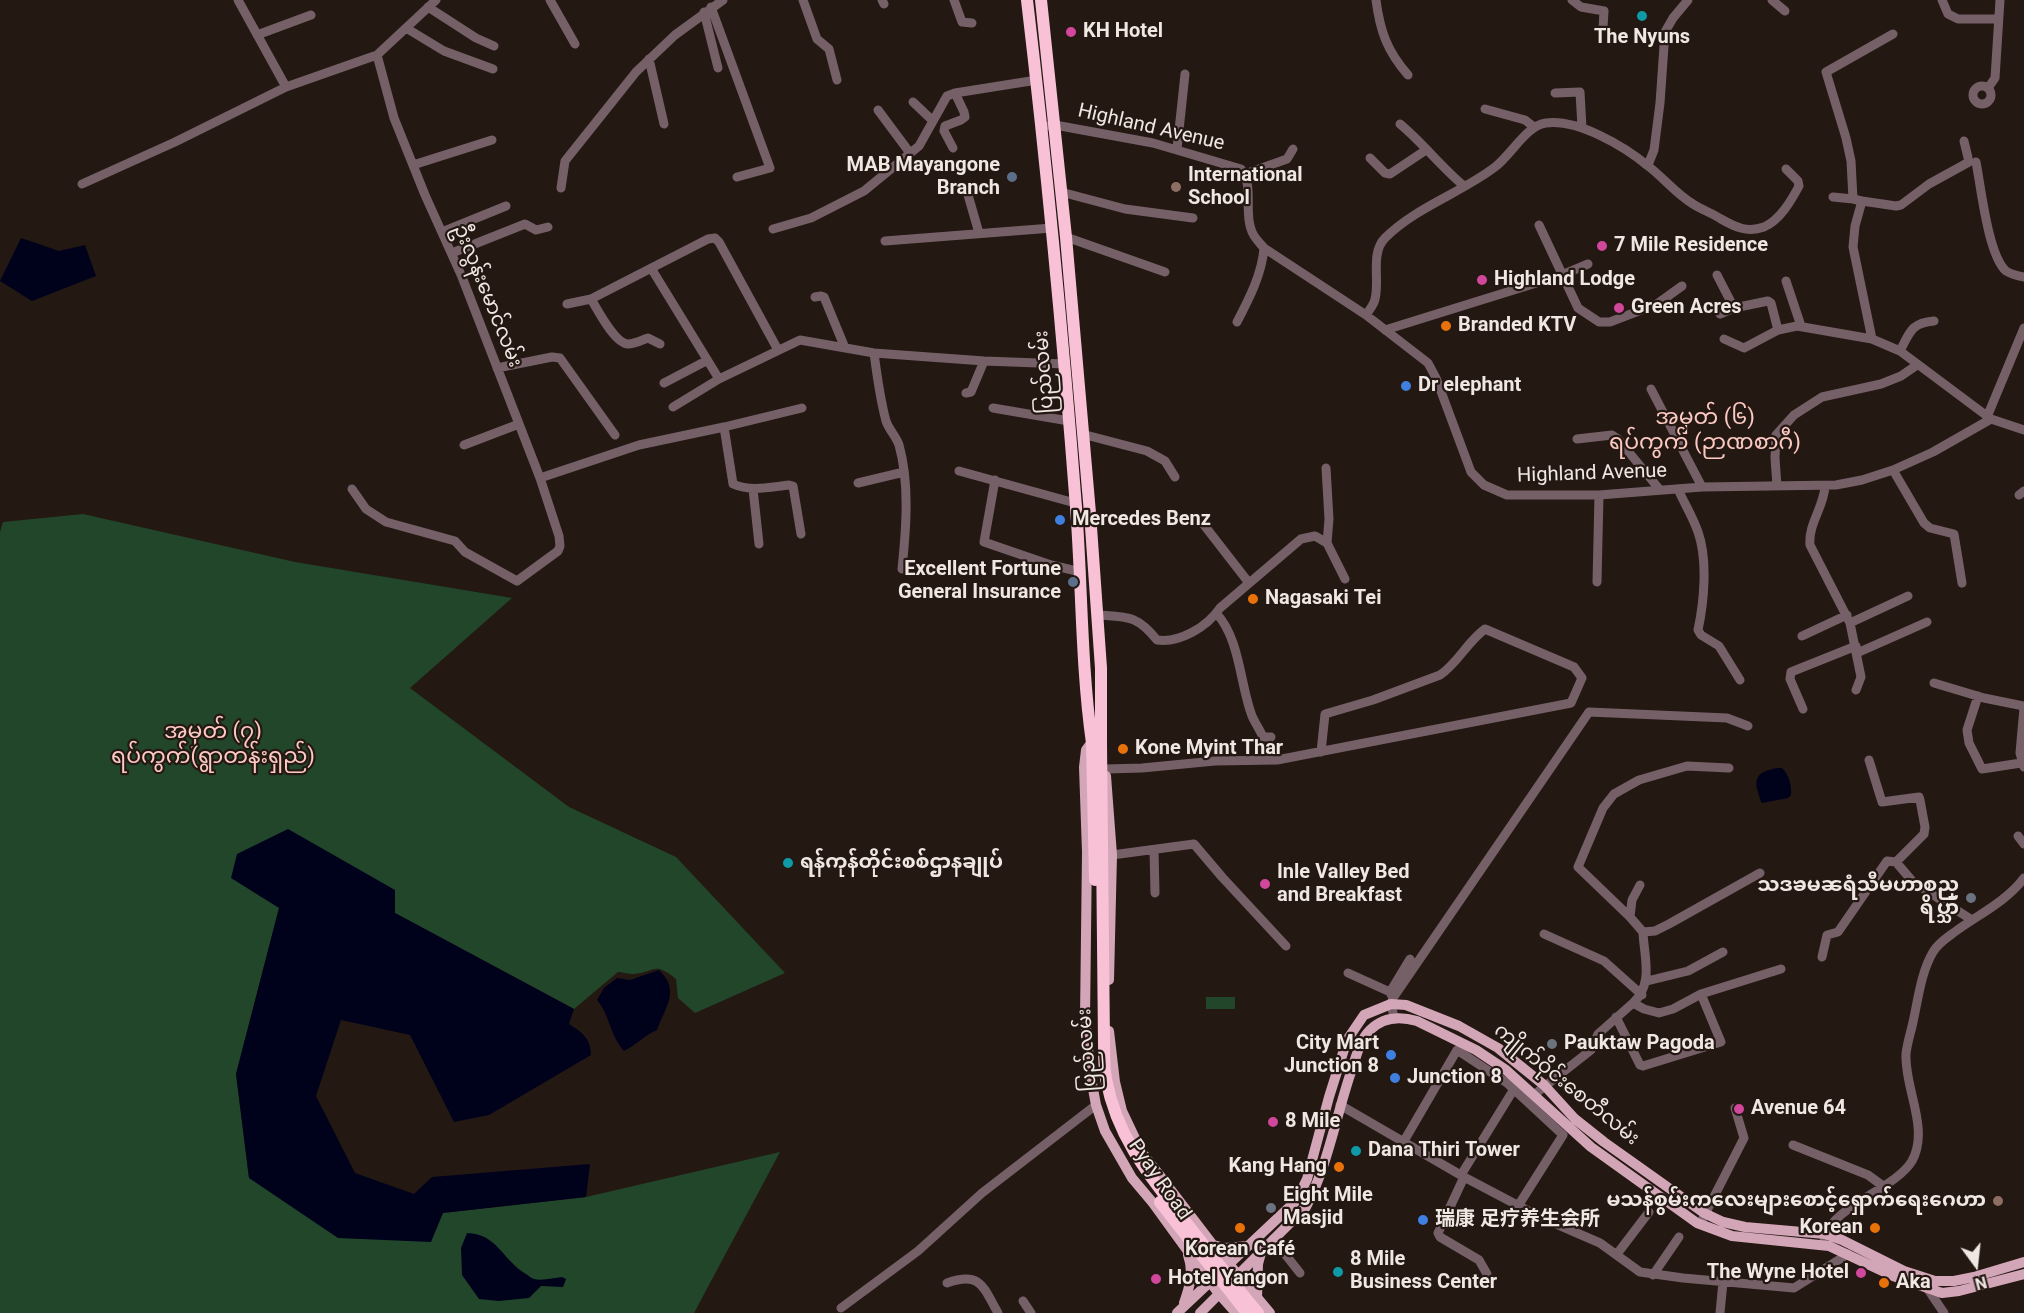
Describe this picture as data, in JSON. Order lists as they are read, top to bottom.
{
  "streets": {
    "highway": ["ပြည်လမ်း"],
    "main road": ["ကျိုက်ဝိုင်းစေတီလမ်း", "Pyay Road"],
    "street": ["Highland Avenue", "ဦးလွန်းမောင်လမ်း"]
  },
  "crossings": [
    ["Highland Avenue", "ပြည်လမ်း"],
    ["ပြည်လမ်း", "Pyay Road"]
  ],
  "districts": ["အမှတ် (၆) ရပ်ကွက် (ဉာဏစာဂီ)", "အမှတ် (၇) ရပ်ကွက်(ရွာတန်းရှည်)"],
  "places": [
    "The Nyuns",
    "KH Hotel",
    "MAB Mayangone Branch",
    "International School",
    "7 Mile Residence",
    "Highland Lodge",
    "Green Acres",
    "Branded KTV",
    "Dr elephant",
    "Mercedes Benz",
    "Excellent Fortune General Insurance",
    "Nagasaki Tei",
    "Kone Myint Thar",
    "ရန်ကုန်တိုင်းစစ်ဌာနချုပ်",
    "Inle Valley Bed and Breakfast",
    "သဒၶမၼရံသီမဟာစည္ ရိပ္သာ",
    "Pauktaw Pagoda",
    "City Mart Junction 8",
    "Junction 8",
    "Avenue 64",
    "8 Mile",
    "Dana Thiri Tower",
    "Kang Hang",
    "မသန်စွမ်းကလေးများစောင့်ရှောက်ရေးဂေဟာ",
    "Eight Mile Masjid",
    "瑞康 足疗养生会所",
    "Korean Café",
    "Korean",
    "8 Mile Business Center",
    "The Wyne Hotel",
    "Hotel Yangon",
    "Aka"
  ],
  "north": "bottom"
}
